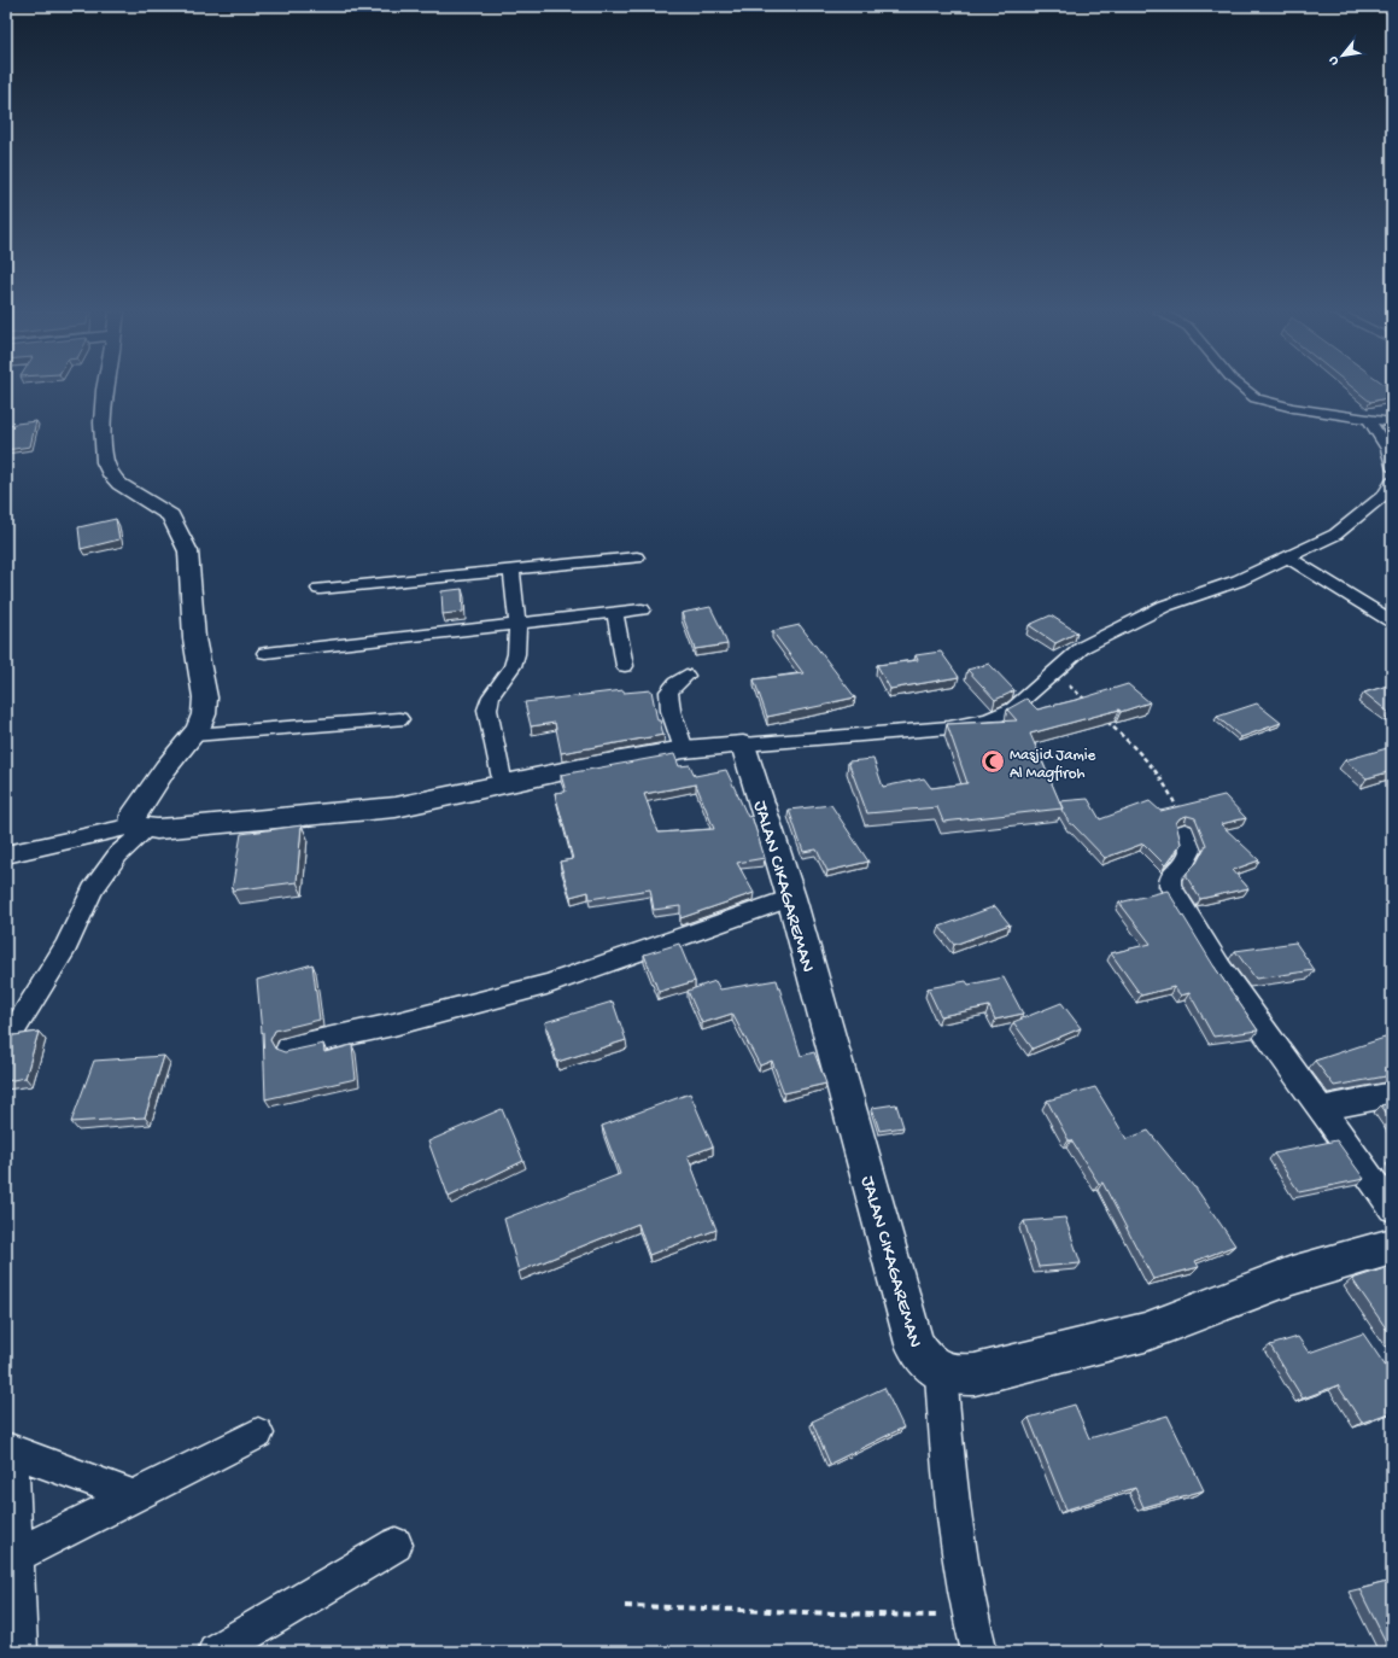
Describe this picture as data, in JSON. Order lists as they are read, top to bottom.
{
  "streets": {
    "street": ["JALAN CIKAGAREMAN"]
  },
  "places": {
    "mosque": ["Masjid Jamie Al Magfiroh"]
  },
  "north": "bottom left"
}
